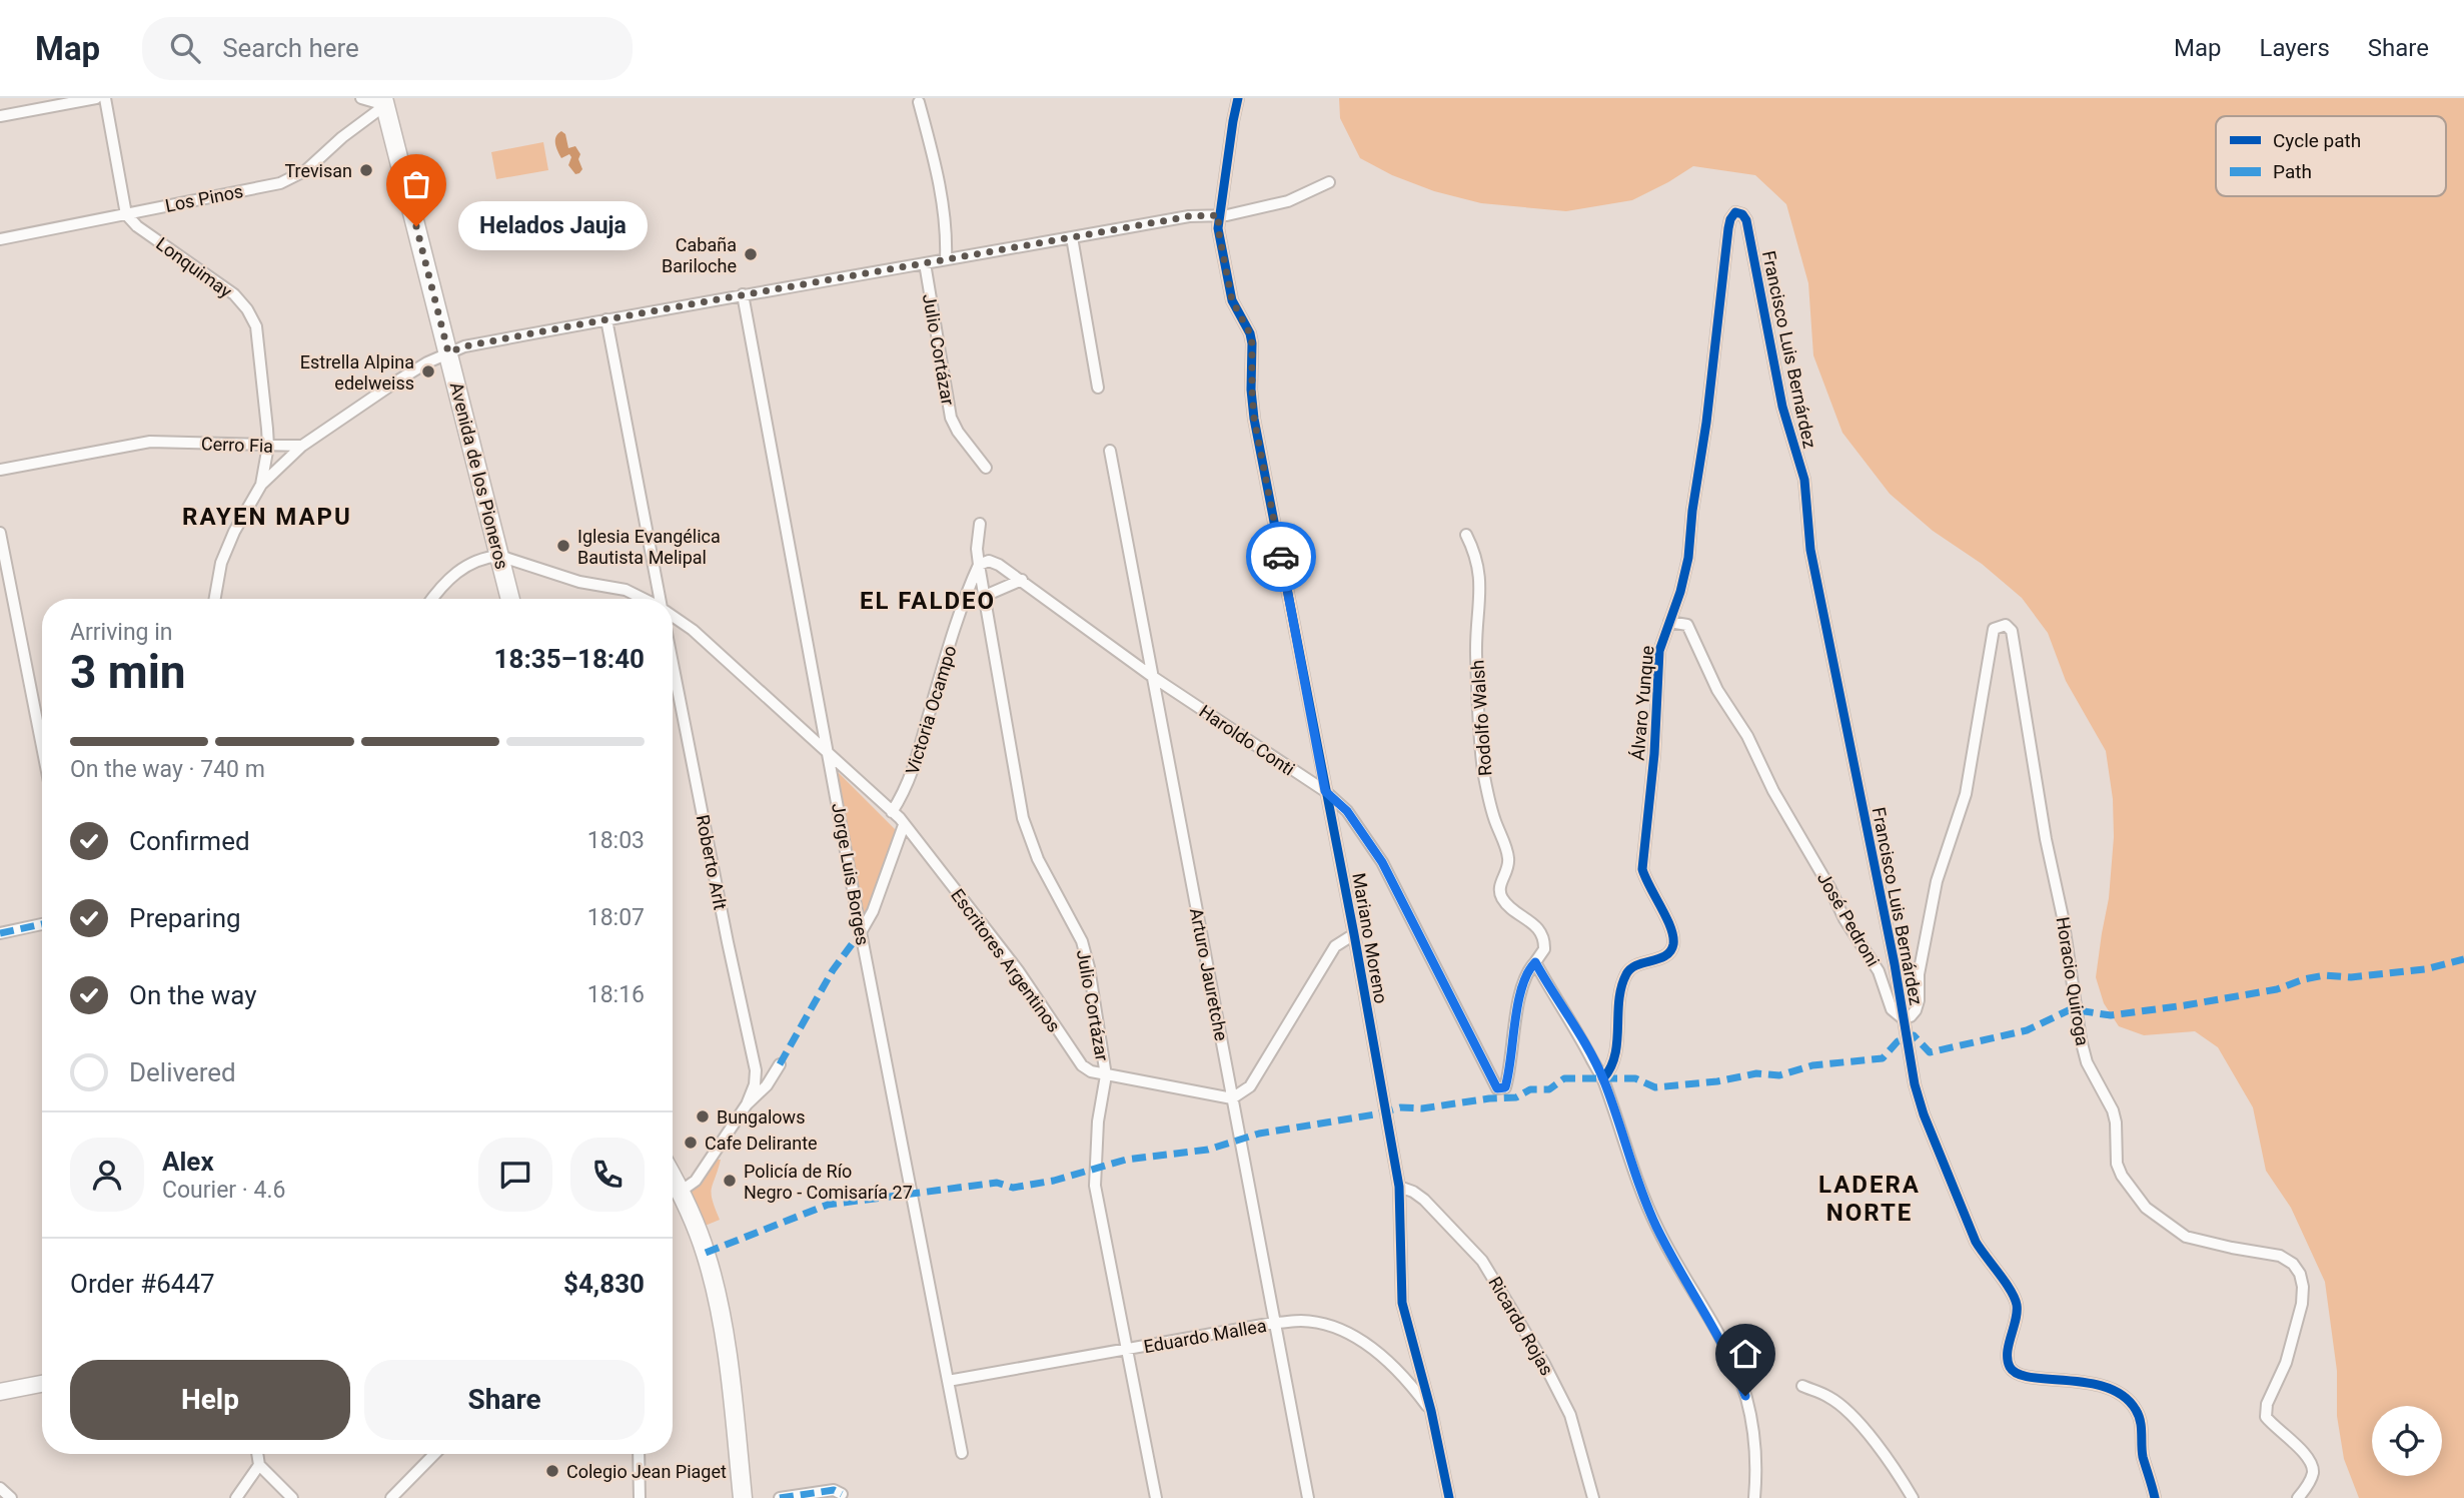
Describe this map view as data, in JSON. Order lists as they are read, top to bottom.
{
  "streets": {
    "main road": ["Avenida de los Pioneros"],
    "street": [
      "Los Pinos",
      "Lonquimay",
      "Julio Cortázar",
      "Francisco Luis Bernárdez",
      "Cerro Fia",
      "Álvaro Yunque",
      "Victoria Ocampo",
      "Rodolfo Walsh",
      "Haroldo Conti",
      "Roberto Arlt",
      "Jorge Luis Borges",
      "José Pedroni",
      "Mariano Moreno",
      "Escritores Argentinos",
      "Arturo Jauretche",
      "Horacio Quiroga",
      "Ricardo Rojas",
      "Eduardo Mallea"
    ]
  },
  "crossings": [
    ["Los Pinos", "Lonquimay"],
    ["Los Pinos", "Avenida de los Pioneros"],
    ["Lonquimay", "Cerro Fia"],
    ["Julio Cortázar", "Victoria Ocampo"],
    ["Julio Cortázar", "Haroldo Conti"],
    ["Julio Cortázar", "Escritores Argentinos"],
    ["Julio Cortázar", "Eduardo Mallea"],
    ["Francisco Luis Bernárdez", "Álvaro Yunque"],
    ["Francisco Luis Bernárdez", "José Pedroni"],
    ["Francisco Luis Bernárdez", "Horacio Quiroga"],
    ["Avenida de los Pioneros", "Escritores Argentinos"],
    ["Álvaro Yunque", "José Pedroni"],
    ["Victoria Ocampo", "Haroldo Conti"],
    ["Victoria Ocampo", "Escritores Argentinos"],
    ["Rodolfo Walsh", "Haroldo Conti"],
    ["Haroldo Conti", "Mariano Moreno"],
    ["Haroldo Conti", "Arturo Jauretche"],
    ["Jorge Luis Borges", "Escritores Argentinos"],
    ["Jorge Luis Borges", "Eduardo Mallea"],
    ["José Pedroni", "Horacio Quiroga"],
    ["Mariano Moreno", "Ricardo Rojas"],
    ["Mariano Moreno", "Eduardo Mallea"],
    ["Escritores Argentinos", "Arturo Jauretche"],
    ["Arturo Jauretche", "Eduardo Mallea"]
  ],
  "districts": ["RAYEN MAPU", "EL FALDEO", "LADERA NORTE"],
  "places": [
    "Trevisan",
    "Helados Jauja",
    "Cabaña Bariloche",
    "Estrella Alpina edelweiss",
    "Iglesia Evangélica Bautista Melipal",
    "Bungalows",
    "Cafe Delirante",
    "Policía de Río Negro - Comisaría 27",
    "Colegio Jean Piaget"
  ],
  "legend": ["Cycle path", "Path"],
  "page": {
    "header": "Map",
    "search": "Search here",
    "nav": ["Map", "Layers", "Share"],
    "bubble": "Helados Jauja",
    "heading": ["3 min", "Arriving in", "18:35–18:40"],
    "panel": [
      "Alex",
      "Courier · 4.6",
      "Order #6447",
      "$4,830"
    ],
    "bar": "On the way · 740 m",
    "list": [
      ["Confirmed", "18:03"],
      ["Preparing", "18:07"],
      ["On the way", "18:16"],
      "Delivered"
    ],
    "buttons": ["Help", "Share"]
  }
}
